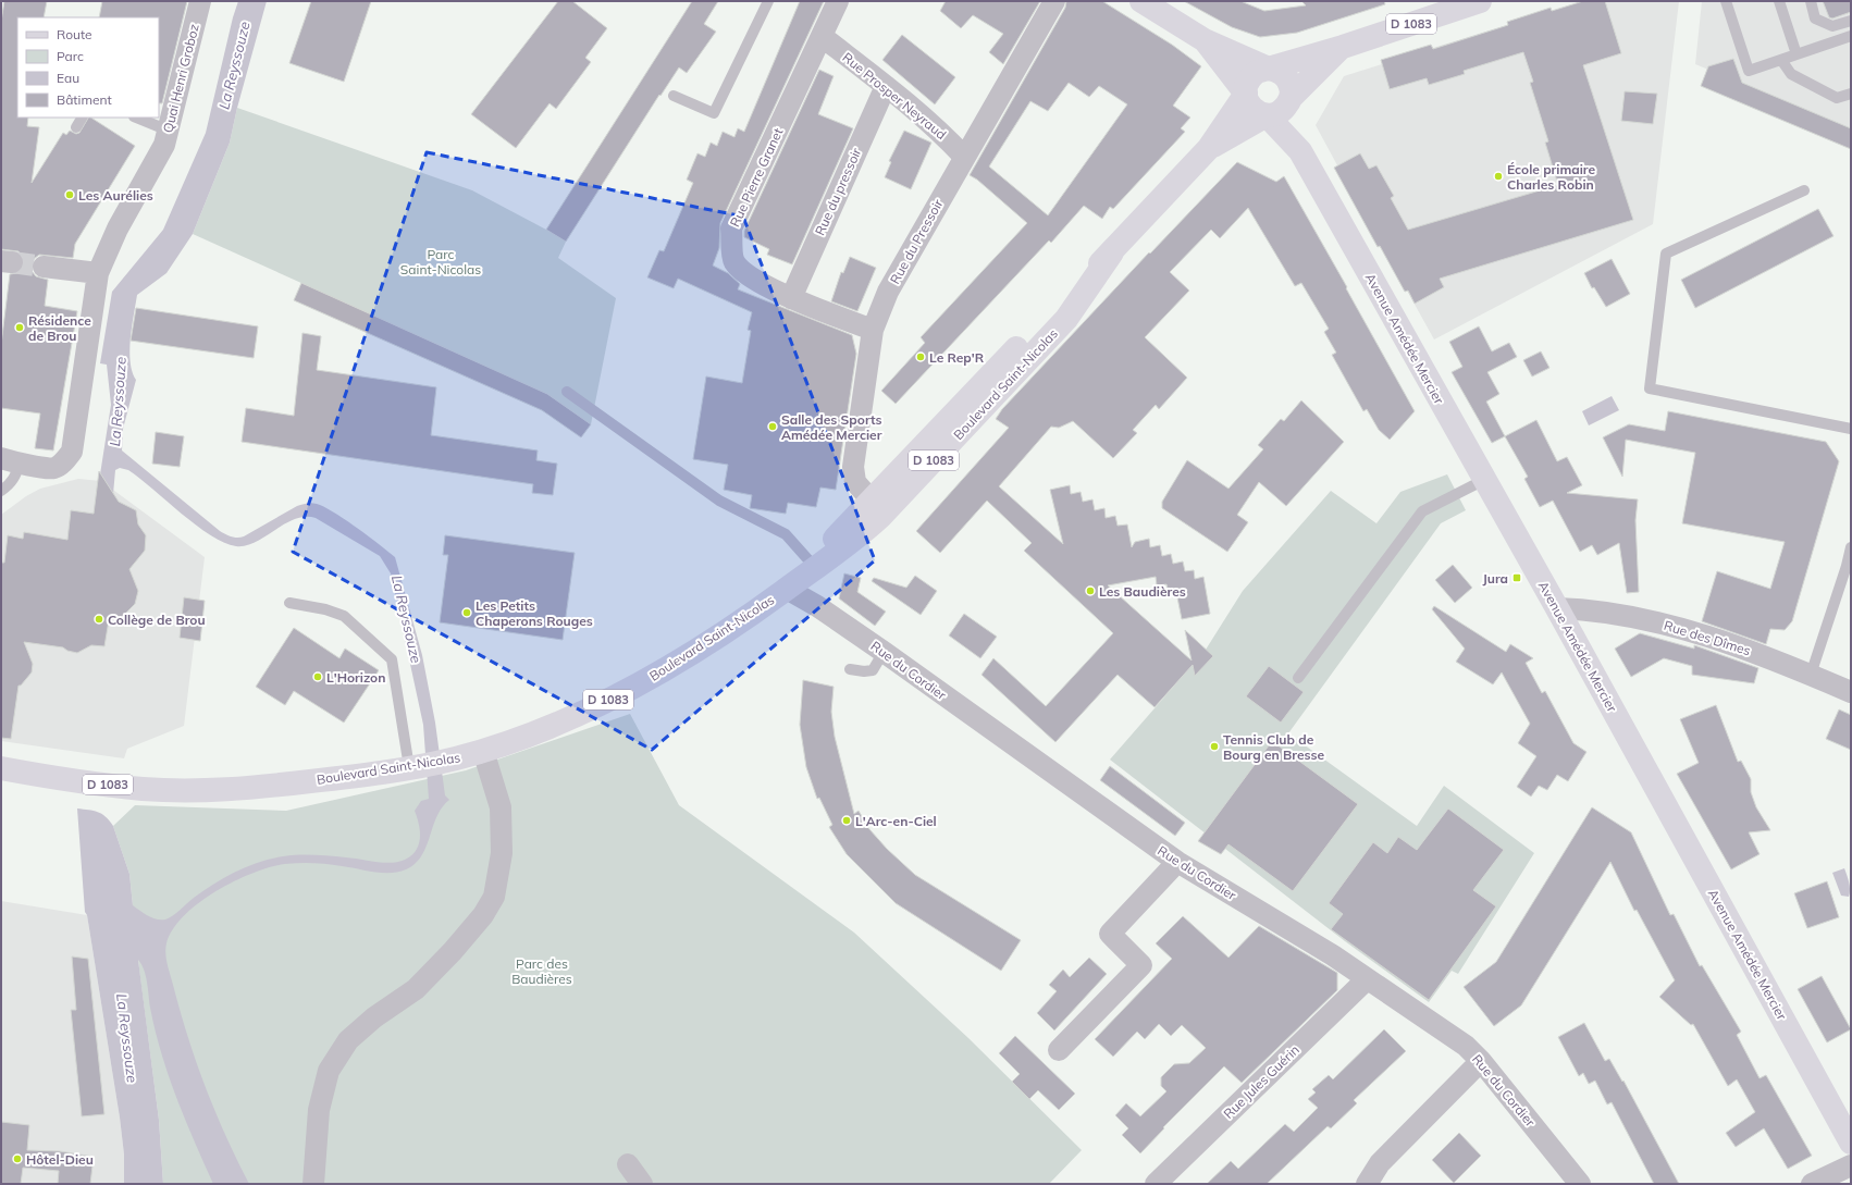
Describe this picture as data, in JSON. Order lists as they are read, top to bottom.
{
  "streets": {
    "main road": ["D 1083", "Avenue Amédée Mercier", "Boulevard Saint-Nicolas"],
    "street": [
      "Quai Henri Groboz",
      "Rue Prosper Neyraud",
      "Rue Pierre Granet",
      "Rue du pressoir",
      "Rue du Pressoir",
      "Rue des Dîmes",
      "Rue du Cordier",
      "Rue Jules Guérin"
    ]
  },
  "crossings": [
    ["D 1083", "Boulevard Saint-Nicolas"],
    ["Rue Prosper Neyraud", "Rue Pierre Granet"],
    ["Rue Prosper Neyraud", "Rue du pressoir"],
    ["Rue Prosper Neyraud", "Rue du Pressoir"],
    ["Rue Pierre Granet", "Rue du pressoir"],
    ["Rue Pierre Granet", "Rue du Pressoir"],
    ["Rue du Pressoir", "Boulevard Saint-Nicolas"],
    ["Avenue Amédée Mercier", "Rue des Dîmes"],
    ["Boulevard Saint-Nicolas", "Rue du Cordier"],
    ["Rue du Cordier", "Rue Jules Guérin"]
  ],
  "water": ["La Reyssouze"],
  "parks": ["Parc Saint-Nicolas", "Parc des Baudières"],
  "places": {
    "other": [
      "École primaire Charles Robin",
      "Les Aurélies",
      "Résidence de Brou",
      "Le Rep'R",
      "Salle des Sports Amédée Mercier",
      "Les Baudières",
      "Les Petits Chaperons Rouges",
      "Collège de Brou",
      "L'Horizon",
      "Tennis Club de Bourg en Bresse",
      "L'Arc-en-Ciel",
      "Hôtel-Dieu"
    ],
    "transit": ["Jura"]
  },
  "legend": [
    "Route",
    "Parc",
    "Eau",
    "Bâtiment"
  ]
}
